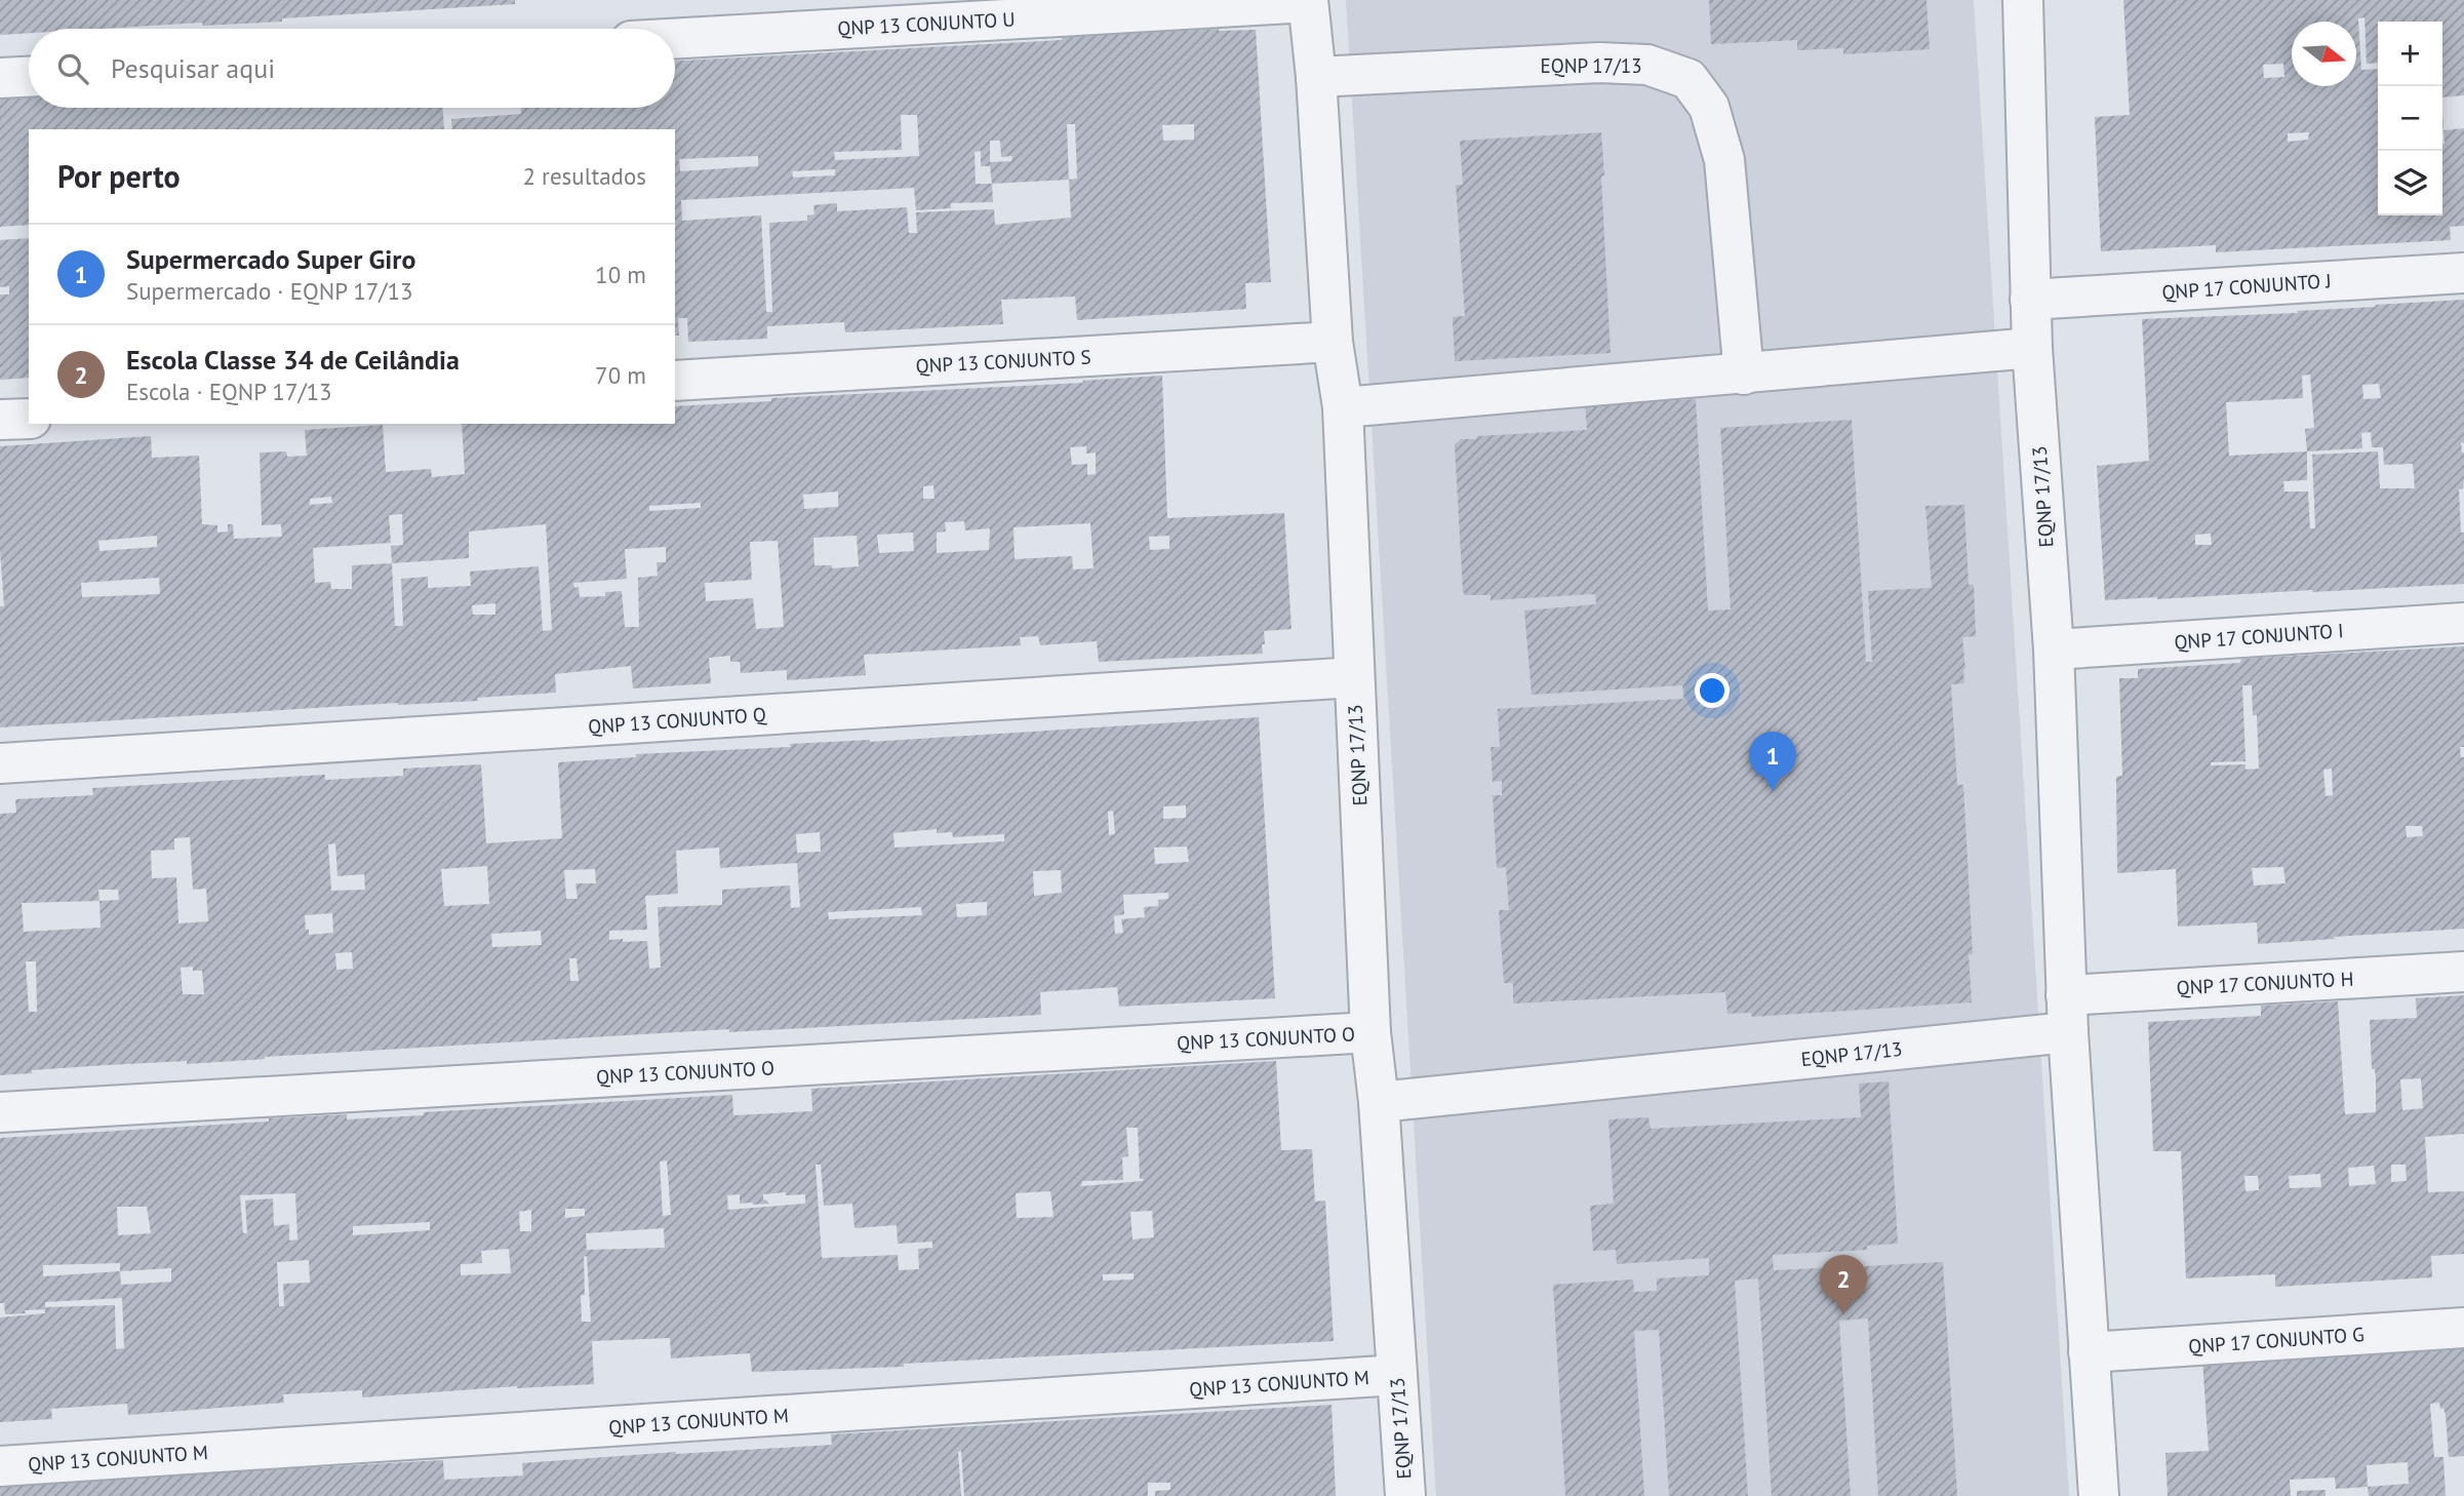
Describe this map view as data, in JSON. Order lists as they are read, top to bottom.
{
  "streets": {
    "street": [
      "QNP 13 CONJUNTO U",
      "EQNP 17/13",
      "QNP 17 CONJUNTO J",
      "QNP 13 CONJUNTO S",
      "QNP 17 CONJUNTO I",
      "QNP 13 CONJUNTO Q",
      "QNP 17 CONJUNTO H",
      "QNP 13 CONJUNTO O",
      "QNP 17 CONJUNTO G",
      "QNP 13 CONJUNTO M"
    ]
  },
  "crossings": [
    ["QNP 13 CONJUNTO U", "EQNP 17/13"],
    ["EQNP 17/13", "QNP 17 CONJUNTO J"],
    ["EQNP 17/13", "QNP 13 CONJUNTO S"],
    ["EQNP 17/13", "QNP 17 CONJUNTO I"],
    ["EQNP 17/13", "QNP 13 CONJUNTO Q"],
    ["EQNP 17/13", "QNP 17 CONJUNTO H"],
    ["EQNP 17/13", "QNP 13 CONJUNTO O"],
    ["EQNP 17/13", "QNP 17 CONJUNTO G"],
    ["EQNP 17/13", "QNP 13 CONJUNTO M"]
  ],
  "north": "right",
  "page": {
    "map_buttons": ["+", "−"],
    "search": "Pesquisar aqui",
    "heading": ["Por perto", "2 resultados"],
    "list": [
      {
        "mark": "1",
        "name": "Supermercado Super Giro",
        "note": "Supermercado · EQNP 17/13",
        "value": "10 m"
      },
      {
        "mark": "2",
        "name": "Escola Classe 34 de Ceilândia",
        "note": "Escola · EQNP 17/13",
        "value": "70 m"
      }
    ],
    "pins": ["1", "2"]
  }
}
